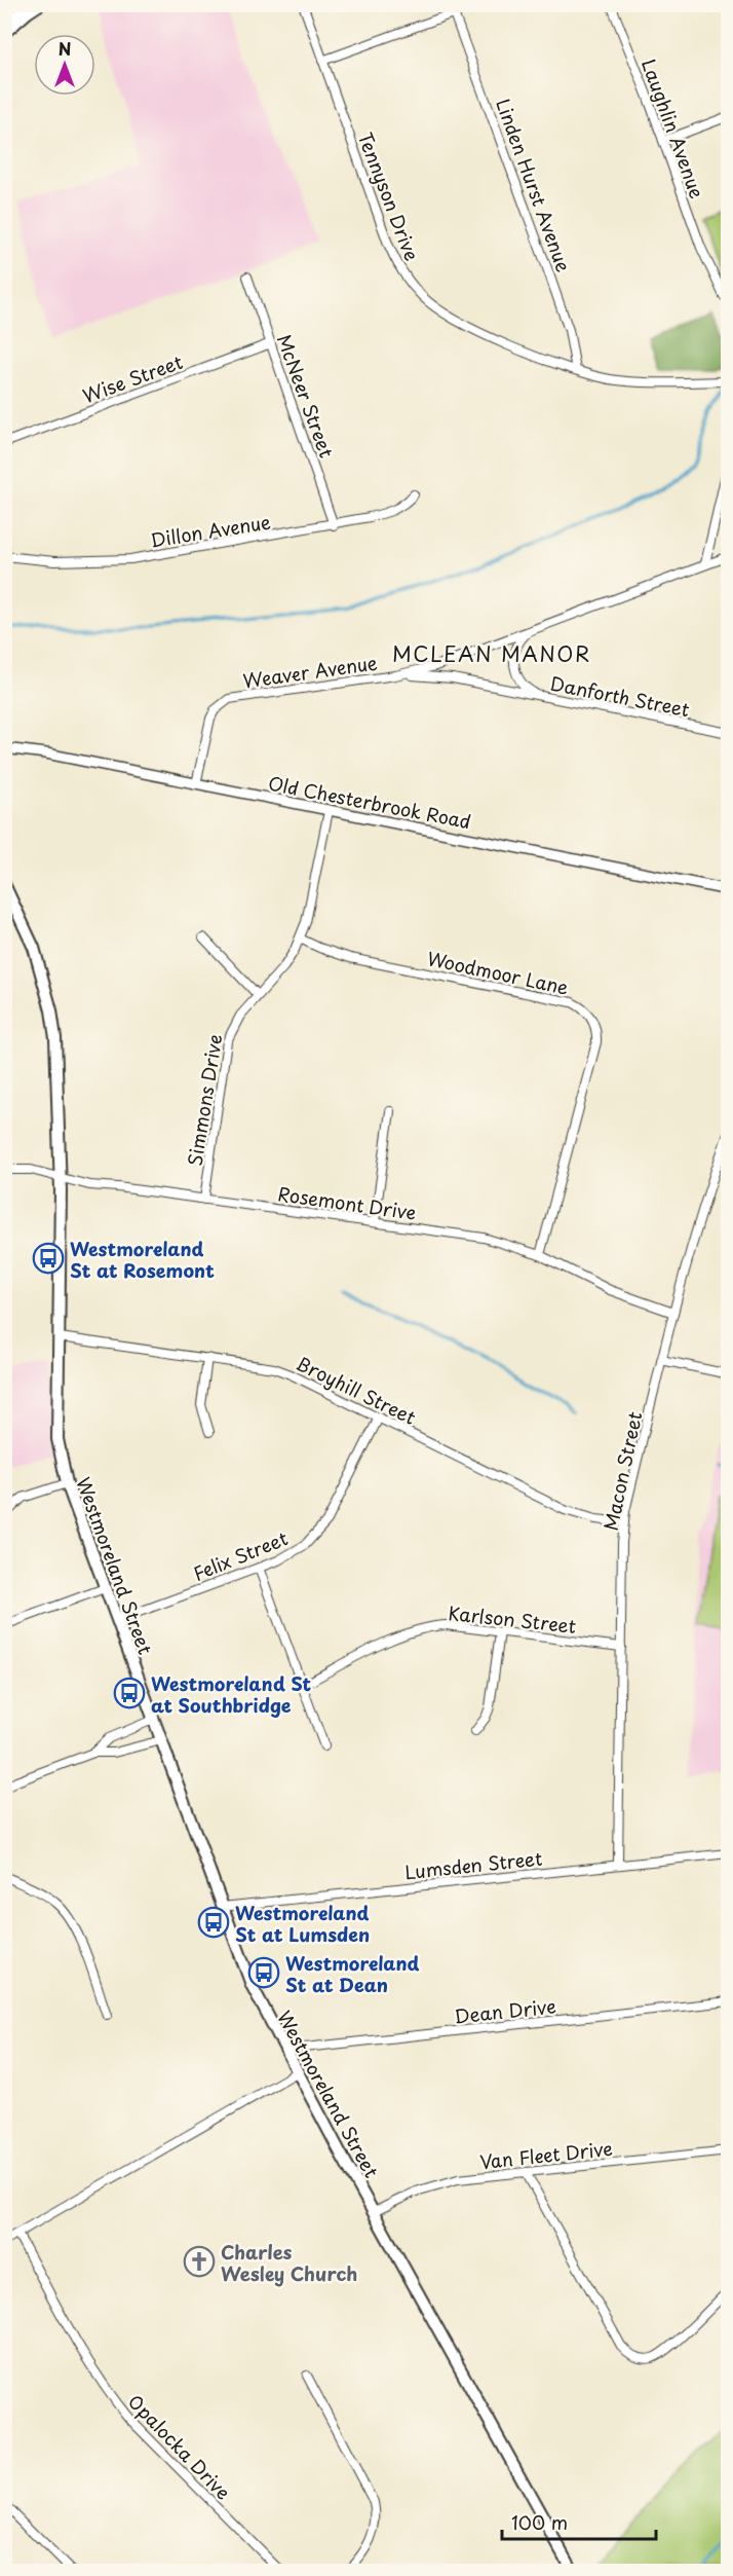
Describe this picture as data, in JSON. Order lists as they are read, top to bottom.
{
  "streets": {
    "main road": ["Westmoreland Street"],
    "street": [
      "Laughlin Avenue",
      "Linden Hurst Avenue",
      "Tennyson Drive",
      "Wise Street",
      "McNeer Street",
      "Dillon Avenue",
      "Weaver Avenue",
      "Danforth Street",
      "Old Chesterbrook Road",
      "Woodmoor Lane",
      "Simmons Drive",
      "Rosemont Drive",
      "Broyhill Street",
      "Macon Street",
      "Felix Street",
      "Karlson Street",
      "Lumsden Street",
      "Dean Drive",
      "Van Fleet Drive",
      "Opalocka Drive"
    ]
  },
  "crossings": [
    ["Linden Hurst Avenue", "Tennyson Drive"],
    ["Wise Street", "McNeer Street"],
    ["McNeer Street", "Dillon Avenue"],
    ["Weaver Avenue", "Danforth Street"],
    ["Weaver Avenue", "Old Chesterbrook Road"],
    ["Old Chesterbrook Road", "Simmons Drive"],
    ["Woodmoor Lane", "Simmons Drive"],
    ["Woodmoor Lane", "Rosemont Drive"],
    ["Simmons Drive", "Rosemont Drive"],
    ["Rosemont Drive", "Macon Street"],
    ["Rosemont Drive", "Westmoreland Street"],
    ["Broyhill Street", "Macon Street"],
    ["Broyhill Street", "Felix Street"],
    ["Broyhill Street", "Westmoreland Street"],
    ["Macon Street", "Karlson Street"],
    ["Macon Street", "Lumsden Street"],
    ["Felix Street", "Westmoreland Street"],
    ["Westmoreland Street", "Lumsden Street"],
    ["Westmoreland Street", "Dean Drive"],
    ["Westmoreland Street", "Van Fleet Drive"]
  ],
  "districts": ["MCLEAN MANOR"],
  "places": {
    "bus stop": [
      "Westmoreland St at Rosemont",
      "Westmoreland St at Southbridge",
      "Westmoreland St at Lumsden",
      "Westmoreland St at Dean"
    ],
    "church": ["Charles Wesley Church"]
  },
  "scale_bar": "100 m",
  "north": "top"
}
